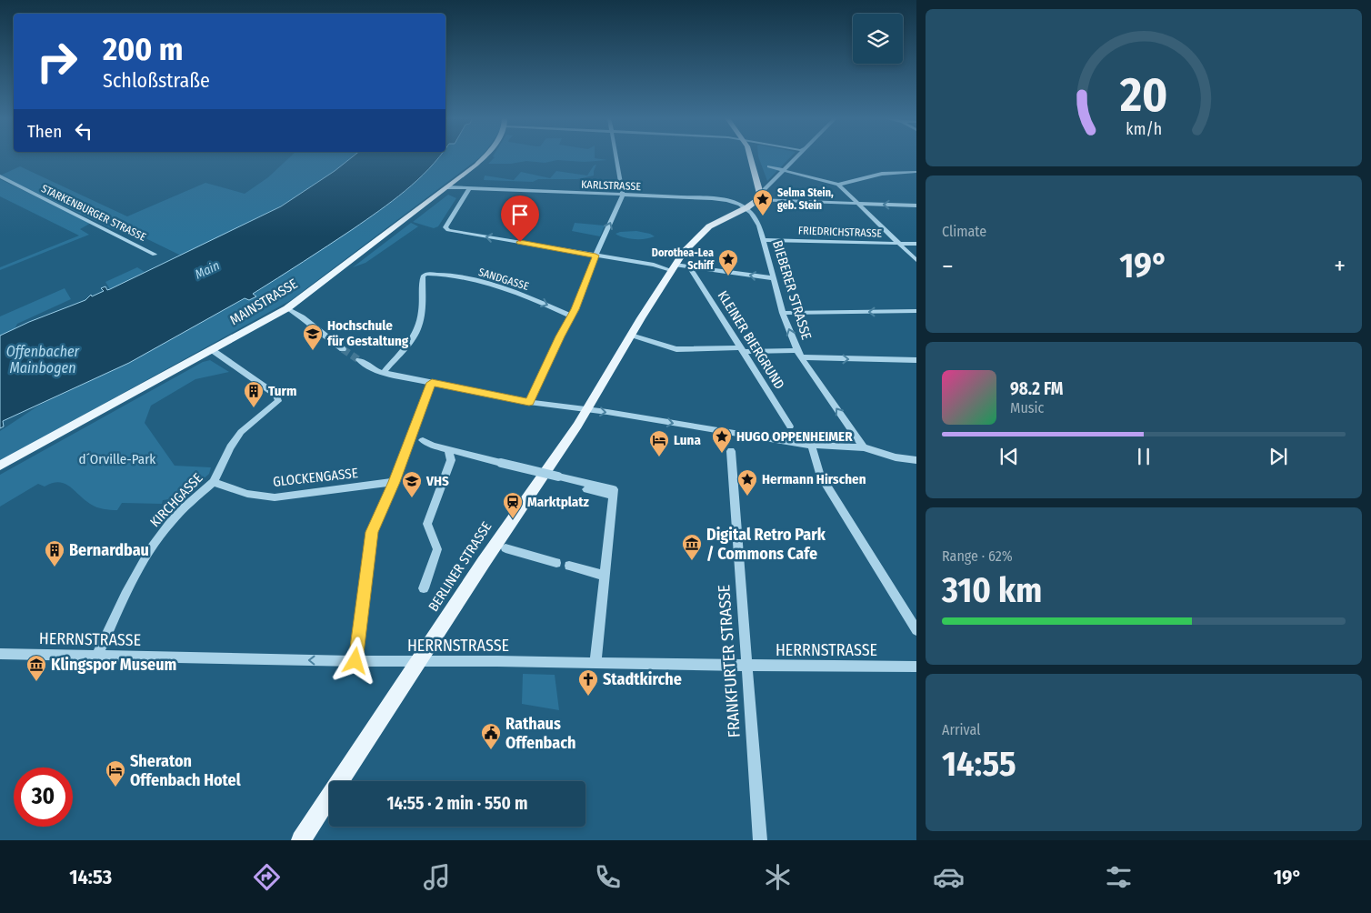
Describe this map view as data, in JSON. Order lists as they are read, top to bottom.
{
  "streets": {
    "main road": ["MAINSTRASSE", "BERLINER STRASSE"],
    "street": [
      "KARLSTRASSE",
      "STARKENBURGER STRASSE",
      "FRIEDRICHSTRASSE",
      "SANDGASSE",
      "BIEBERER STRASSE",
      "KLEINER BIERGRUND",
      "GLOCKENGASSE",
      "KIRCHGASSE",
      "HERRNSTRASSE",
      "FRANKFURTER STRASSE"
    ]
  },
  "crossings": [
    ["KARLSTRASSE", "BIEBERER STRASSE"],
    ["KARLSTRASSE", "MAINSTRASSE"],
    ["KARLSTRASSE", "BERLINER STRASSE"],
    ["FRIEDRICHSTRASSE", "BIEBERER STRASSE"],
    ["BIEBERER STRASSE", "BERLINER STRASSE"],
    ["MAINSTRASSE", "KIRCHGASSE"],
    ["GLOCKENGASSE", "KIRCHGASSE"],
    ["KIRCHGASSE", "HERRNSTRASSE"],
    ["BERLINER STRASSE", "HERRNSTRASSE"],
    ["HERRNSTRASSE", "FRANKFURTER STRASSE"]
  ],
  "one_way": ["BIEBERER STRASSE"],
  "water": ["Main", "Offenbacher Mainbogen"],
  "parks": ["d´Orville-Park"],
  "places": {
    "place": [
      "Selma Stein, geb. Stein",
      "Dorothea-Lea Schiff",
      "HUGO OPPENHEIMER",
      "Hermann Hirschen"
    ],
    "school or university": ["Hochschule für Gestaltung", "VHS"],
    "building": ["Turm", "Bernardbau"],
    "hotel": ["Luna", "Sheraton Offenbach Hotel"],
    "station": ["Marktplatz"],
    "museum": ["Digital Retro Park / Commons Cafe", "Klingspor Museum"],
    "church": ["Stadtkirche"],
    "public building": ["Rathaus Offenbach"]
  },
  "page": {
    "turn": ["200 m", "Schloßstraße"],
    "then": "Then",
    "tile": [
      "Climate",
      ["Range · 62%", "310 km"],
      ["Arrival", "14:55"]
    ],
    "heat": ["−", "19°", "+"],
    "song": ["98.2 FM", "Music"],
    "limit": "30",
    "trip": "14:55 · 2 min · 550 m",
    "tabs": ["14:53", "19°"],
    "gauge": ["20", "km/h"]
  }
}
